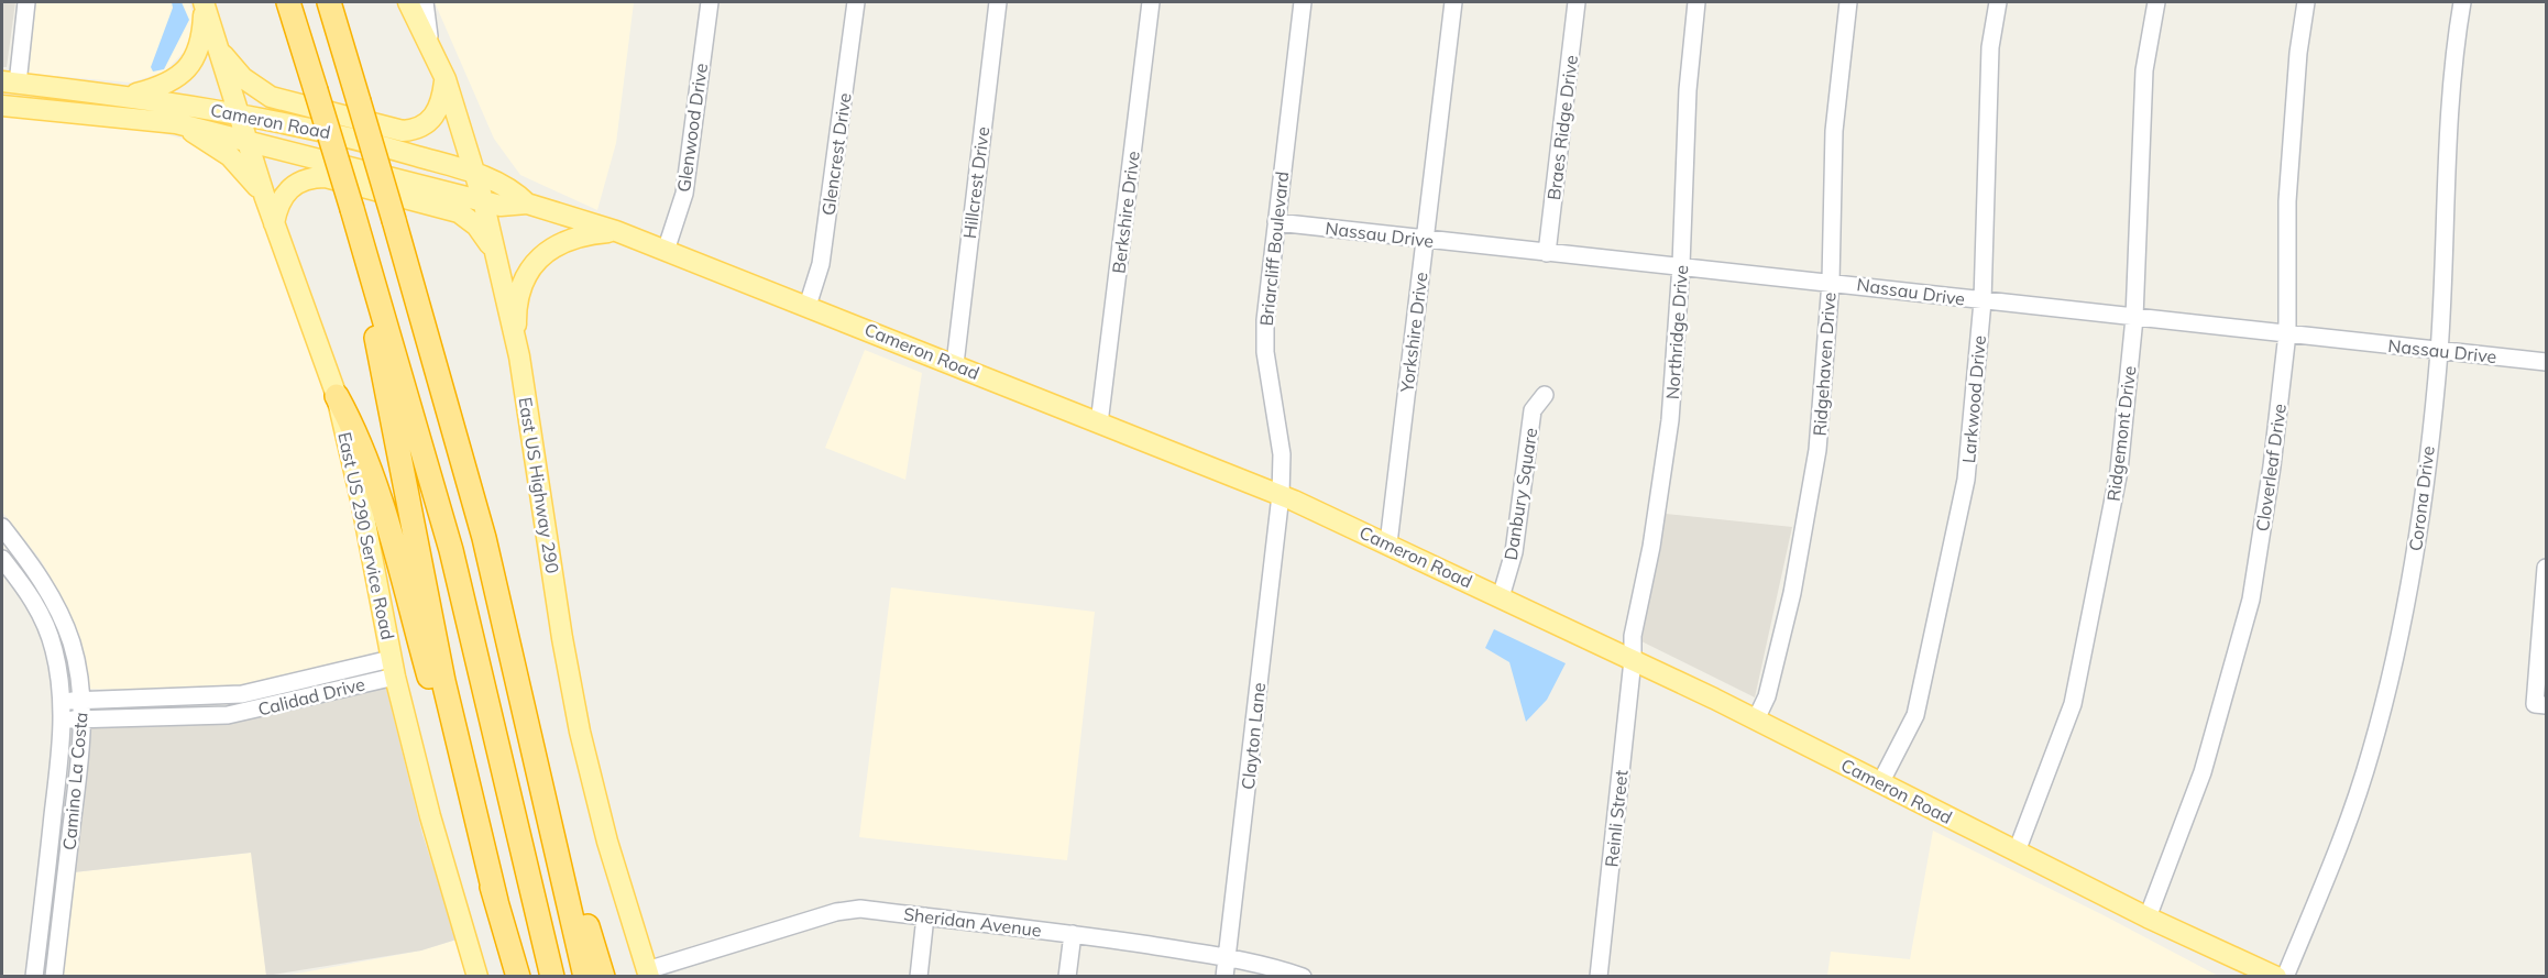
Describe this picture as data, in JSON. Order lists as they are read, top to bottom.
{
  "streets": {
    "main road": ["Cameron Road", "East US Highway 290", "East US 290 Service Road"],
    "street": [
      "Glenwood Drive",
      "Braes Ridge Drive",
      "Glencrest Drive",
      "Hillcrest Drive",
      "Berkshire Drive",
      "Nassau Drive",
      "Briarcliff Boulevard",
      "Yorkshire Drive",
      "Northridge Drive",
      "Ridgehaven Drive",
      "Larkwood Drive",
      "Ridgemont Drive",
      "Cloverleaf Drive",
      "Danbury Square",
      "Corona Drive",
      "Calidad Drive",
      "Clayton Lane",
      "Camino La Costa",
      "Reinli Street",
      "Sheridan Avenue"
    ]
  },
  "crossings": [
    ["Cameron Road", "Glenwood Drive"],
    ["Cameron Road", "Glencrest Drive"],
    ["Cameron Road", "Hillcrest Drive"],
    ["Cameron Road", "Berkshire Drive"],
    ["Cameron Road", "Briarcliff Boulevard"],
    ["Cameron Road", "Yorkshire Drive"],
    ["Cameron Road", "Northridge Drive"],
    ["Cameron Road", "Ridgehaven Drive"],
    ["Cameron Road", "Larkwood Drive"],
    ["Cameron Road", "Ridgemont Drive"],
    ["Cameron Road", "Cloverleaf Drive"],
    ["Cameron Road", "East US Highway 290"],
    ["Cameron Road", "Danbury Square"],
    ["Cameron Road", "Clayton Lane"],
    ["Cameron Road", "Reinli Street"],
    ["Braes Ridge Drive", "Nassau Drive"],
    ["Nassau Drive", "Briarcliff Boulevard"],
    ["Nassau Drive", "Yorkshire Drive"],
    ["Nassau Drive", "Northridge Drive"],
    ["Nassau Drive", "Ridgehaven Drive"],
    ["Nassau Drive", "Larkwood Drive"],
    ["Nassau Drive", "Ridgemont Drive"],
    ["Nassau Drive", "Cloverleaf Drive"],
    ["Nassau Drive", "Corona Drive"],
    ["Briarcliff Boulevard", "Clayton Lane"],
    ["Northridge Drive", "Reinli Street"],
    ["East US Highway 290", "Sheridan Avenue"],
    ["East US 290 Service Road", "Calidad Drive"],
    ["Calidad Drive", "Camino La Costa"],
    ["Clayton Lane", "Sheridan Avenue"]
  ]
}
